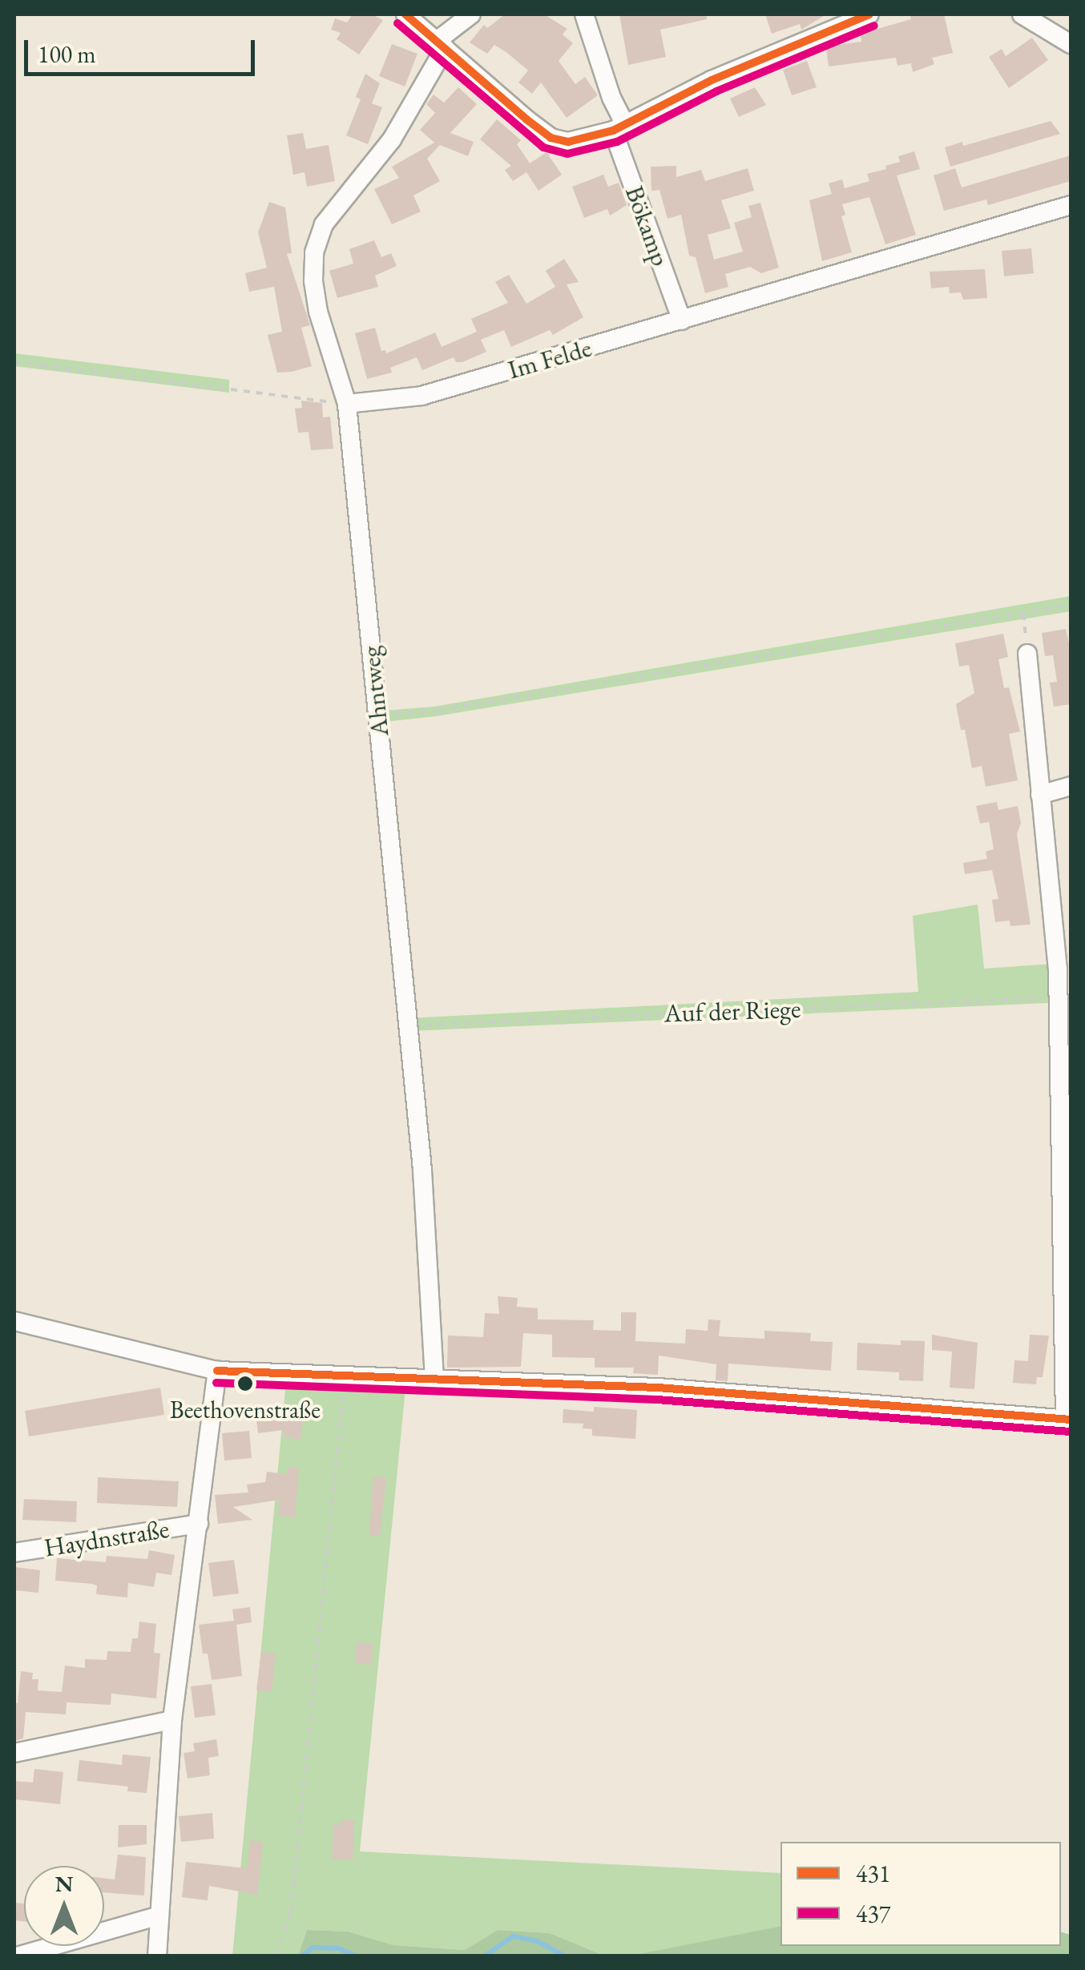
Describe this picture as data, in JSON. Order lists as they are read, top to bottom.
{
  "streets": {
    "street": [
      "Bökamp",
      "Im Felde",
      "Ahntweg",
      "Haydnstraße"
    ],
    "path": ["Auf der Riege"]
  },
  "crossings": [
    ["Bökamp", "Im Felde"],
    ["Im Felde", "Ahntweg"],
    ["Ahntweg", "Auf der Riege"]
  ],
  "places": ["Beethovenstraße"],
  "lines": ["transit line 431", "transit line 437"],
  "legend": ["431", "437"],
  "scale_bar": "100 m",
  "north": "top"
}
